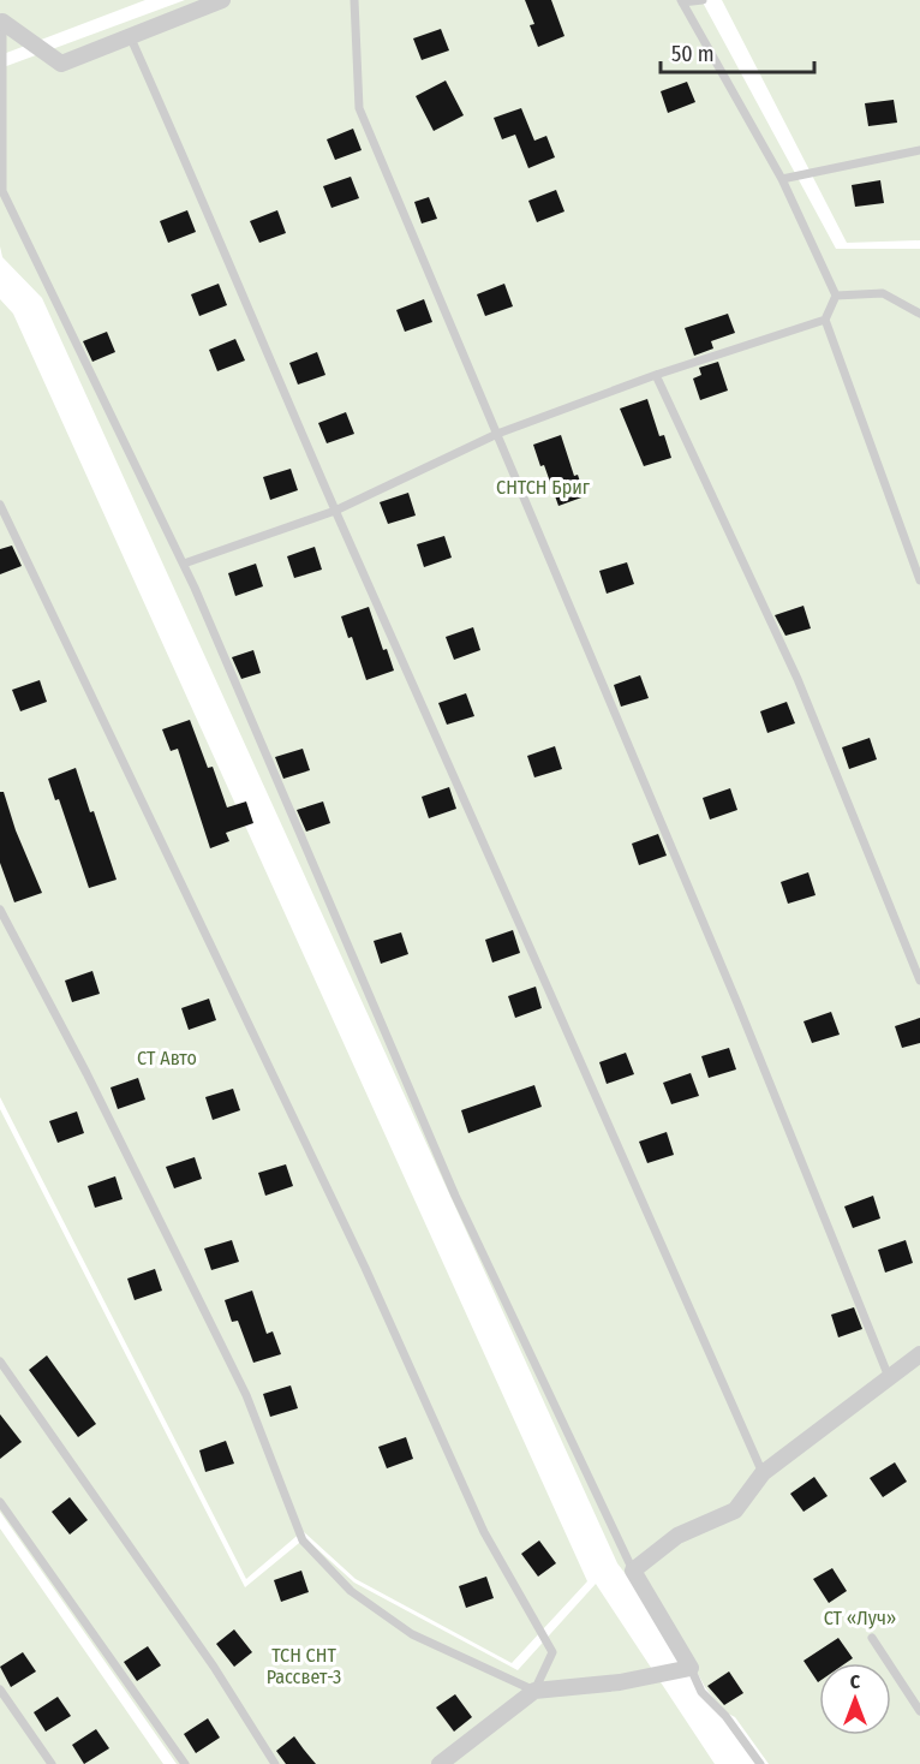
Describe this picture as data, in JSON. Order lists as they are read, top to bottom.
{
  "parks": [
    "СНТСН Бриг",
    "СТ Авто",
    "СТ «Луч»",
    "ТСН СНТ Рассвет-3"
  ],
  "scale_bar": "50 m",
  "north": "top"
}
